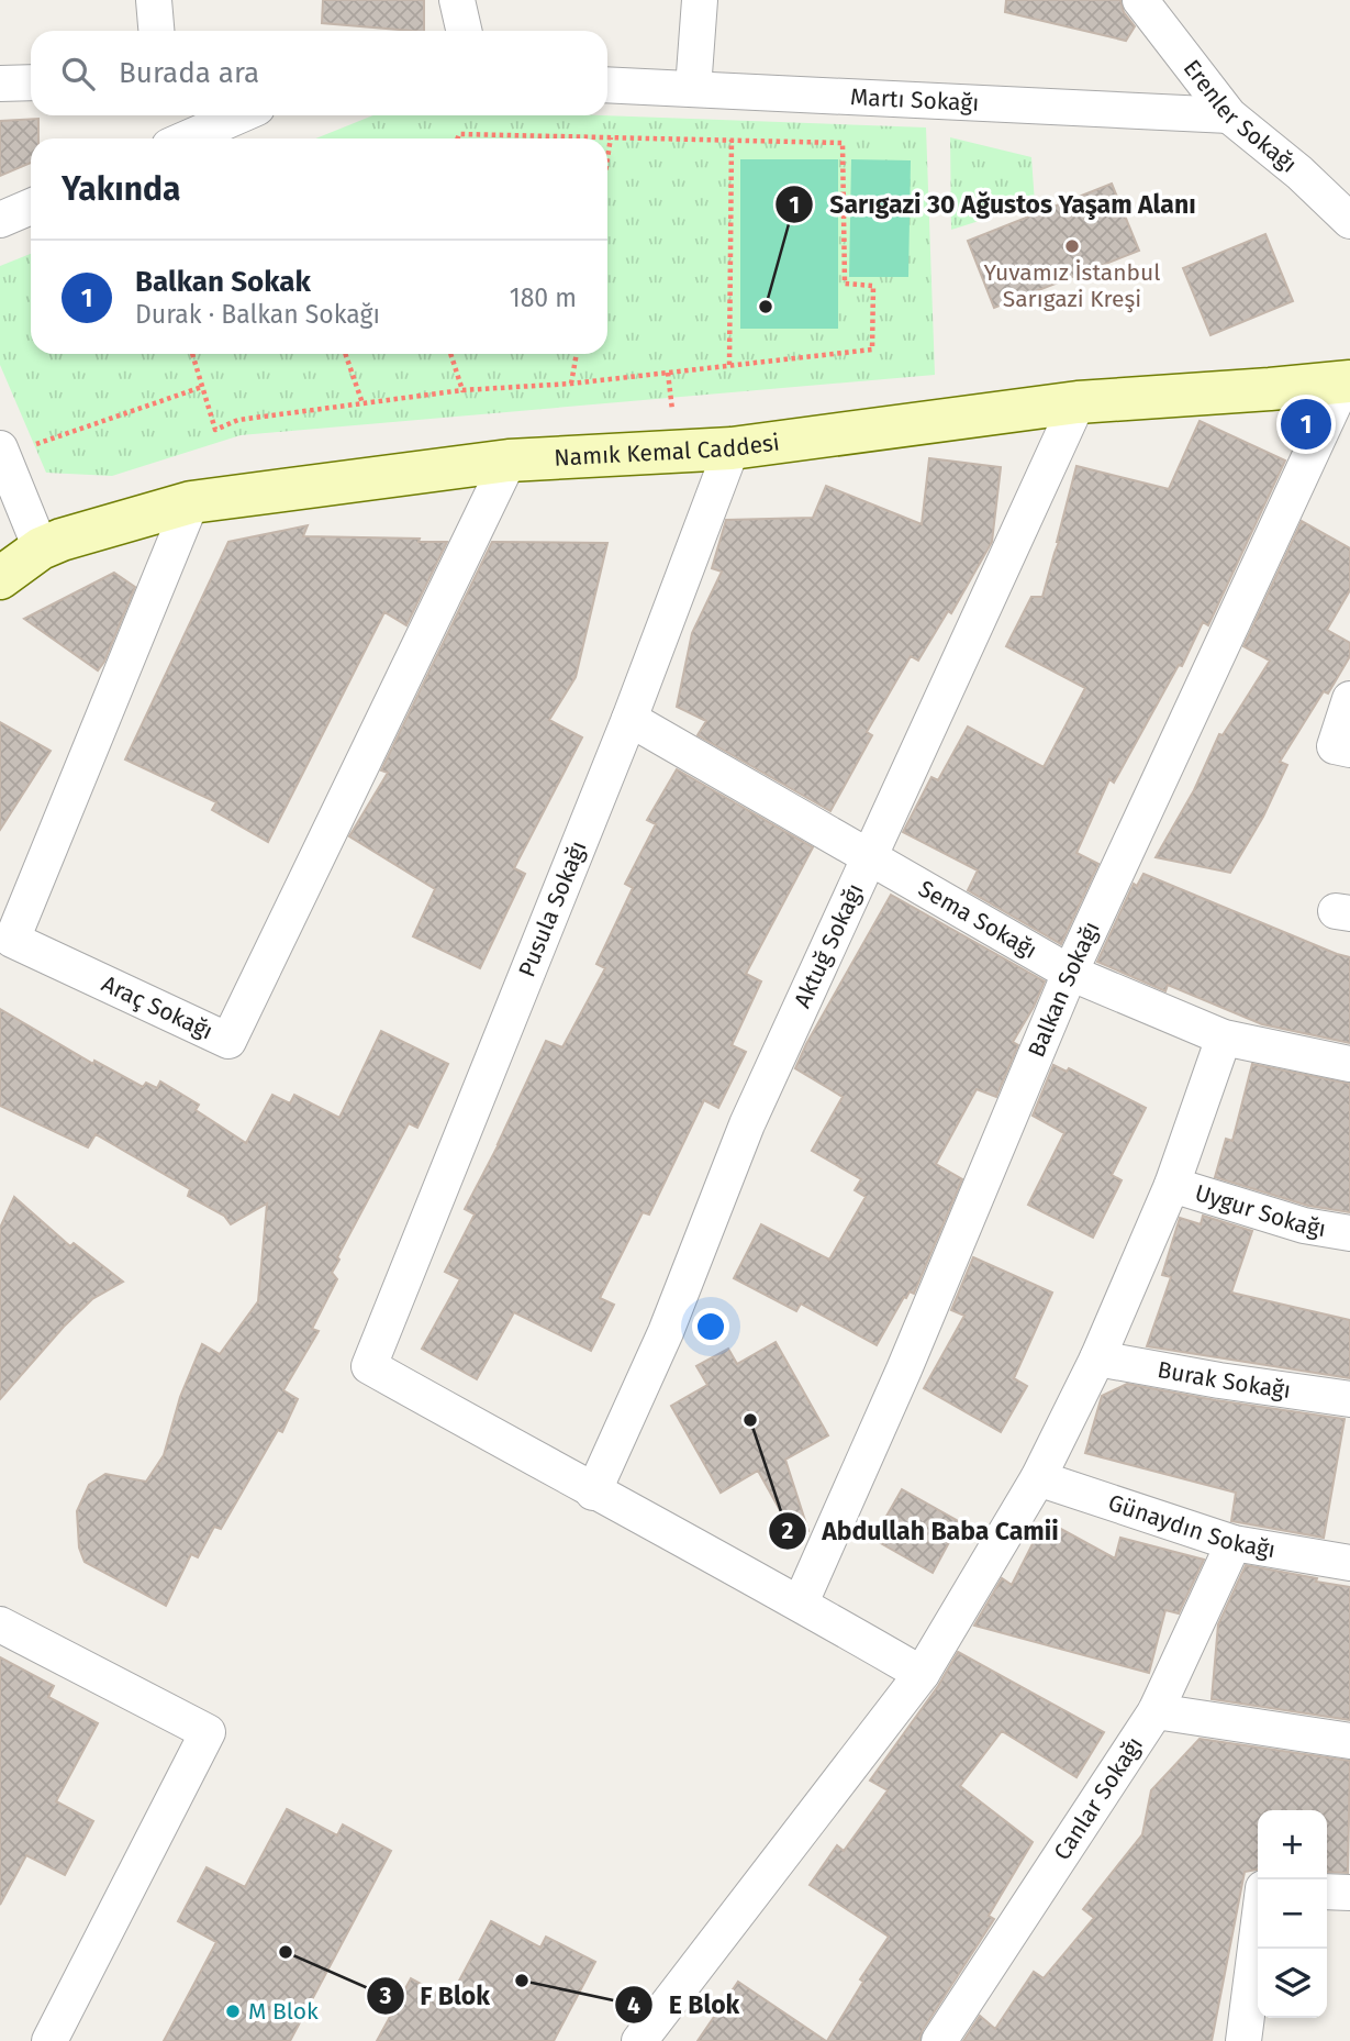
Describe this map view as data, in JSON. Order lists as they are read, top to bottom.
{
  "streets": {
    "main road": ["Namık Kemal Caddesi"],
    "street": [
      "Martı Sokağı",
      "Erenler Sokağı",
      "Pusula Sokağı",
      "Sema Sokağı",
      "Aktuğ Sokağı",
      "Balkan Sokağı",
      "Araç Sokağı",
      "Uygur Sokağı",
      "Burak Sokağı",
      "Günaydın Sokağı",
      "Canlar Sokağı"
    ]
  },
  "crossings": [
    ["Martı Sokağı", "Erenler Sokağı"],
    ["Namık Kemal Caddesi", "Pusula Sokağı"],
    ["Namık Kemal Caddesi", "Aktuğ Sokağı"],
    ["Namık Kemal Caddesi", "Balkan Sokağı"],
    ["Namık Kemal Caddesi", "Araç Sokağı"],
    ["Pusula Sokağı", "Sema Sokağı"],
    ["Pusula Sokağı", "Aktuğ Sokağı"],
    ["Sema Sokağı", "Aktuğ Sokağı"],
    ["Sema Sokağı", "Balkan Sokağı"],
    ["Günaydın Sokağı", "Canlar Sokağı"]
  ],
  "places": [
    "Yuvamız İstanbul Sarıgazi Kreşi",
    "Sarıgazi 30 Ağustos Yaşam Alanı",
    "Abdullah Baba Camii",
    "F Blok",
    "E Blok",
    "M Blok"
  ],
  "page": {
    "search": "Burada ara",
    "heading": "Yakında",
    "list": [
      {
        "mark": "1",
        "name": "Balkan Sokak",
        "note": "Durak · Balkan Sokağı",
        "value": "180 m"
      }
    ],
    "pins": "1",
    "map_buttons": ["+", "−"]
  }
}
